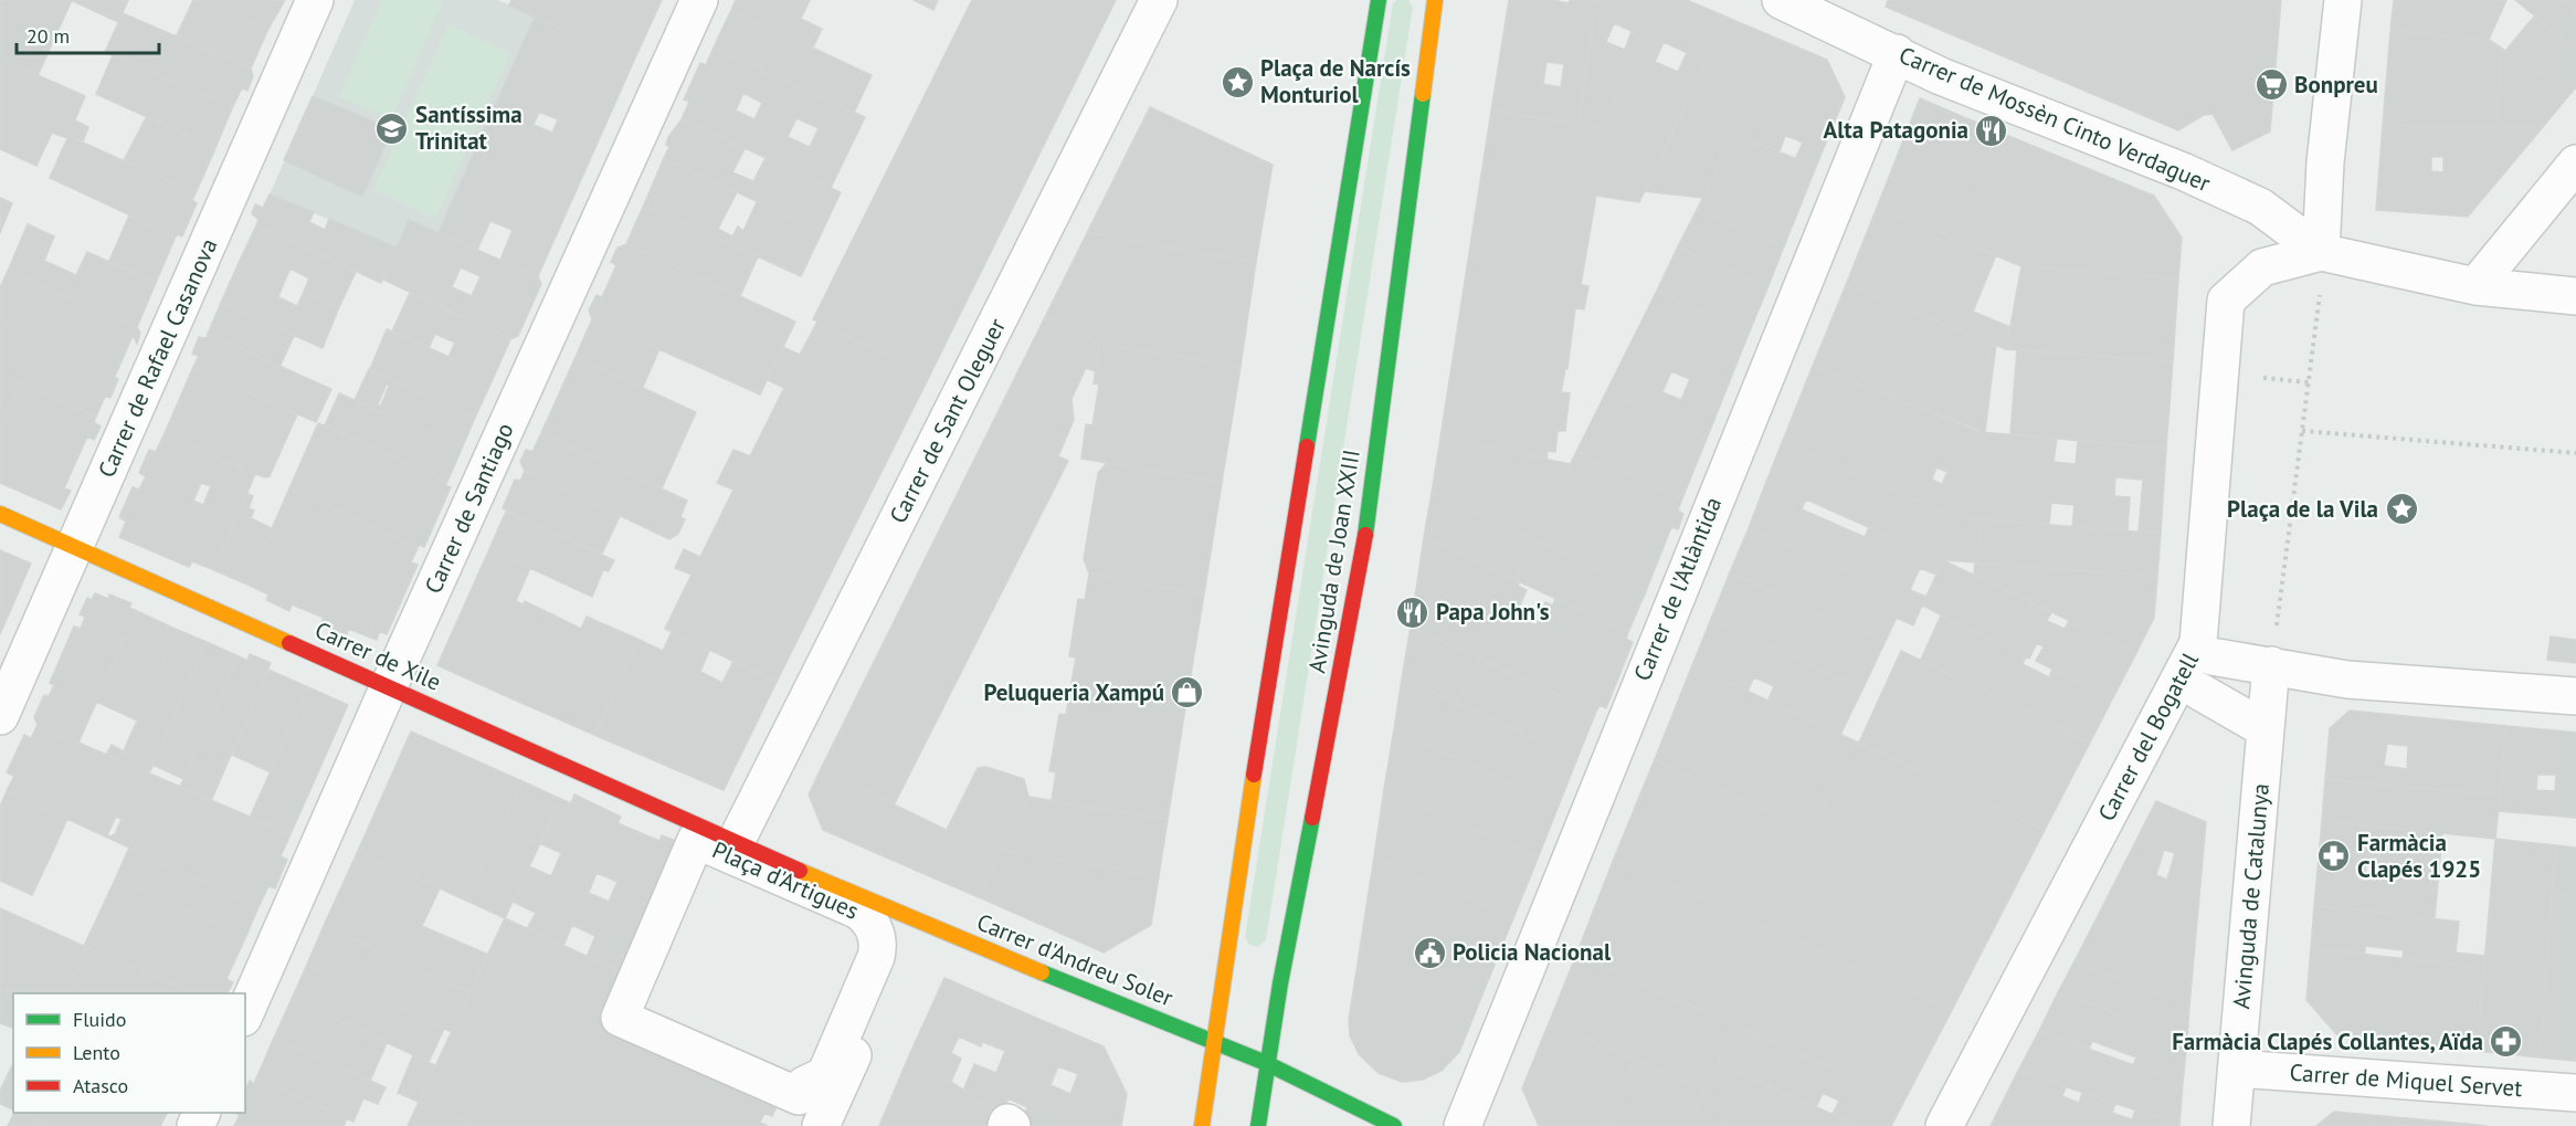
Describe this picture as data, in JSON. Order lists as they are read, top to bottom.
{
  "streets": {
    "street": [
      "Carrer de Mossèn Cinto Verdaguer",
      "Carrer de Rafael Casanova",
      "Carrer de Sant Oleguer",
      "Carrer de Santiago",
      "Avinguda de Joan XXIII",
      "Carrer de l'Atlàntida",
      "Carrer de Xile",
      "Carrer del Bogatell",
      "Plaça d'Artigues",
      "Avinguda de Catalunya",
      "Carrer d'Andreu Soler",
      "Carrer de Miquel Servet"
    ]
  },
  "crossings": [
    ["Carrer de Mossèn Cinto Verdaguer", "Carrer de l'Atlàntida"],
    ["Carrer de Mossèn Cinto Verdaguer", "Carrer del Bogatell"],
    ["Carrer de Rafael Casanova", "Carrer de Xile"],
    ["Carrer de Sant Oleguer", "Carrer de Xile"],
    ["Carrer de Sant Oleguer", "Carrer d'Andreu Soler"],
    ["Carrer de Santiago", "Carrer de Xile"],
    ["Avinguda de Joan XXIII", "Carrer d'Andreu Soler"],
    ["Carrer de Xile", "Carrer d'Andreu Soler"],
    ["Avinguda de Catalunya", "Carrer de Miquel Servet"]
  ],
  "places": {
    "place": ["Plaça de Narcís Monturiol", "Plaça de la Vila"],
    "supermarket": ["Bonpreu"],
    "school or university": ["Santíssima Trinitat"],
    "restaurant": ["Alta Patagonia", "Papa John's"],
    "shop": ["Peluqueria Xampú"],
    "pharmacy": ["Farmàcia Clapés 1925", "Farmàcia Clapés Collantes, Aïda"],
    "public building": ["Policia Nacional"]
  },
  "legend": ["Fluido", "Lento", "Atasco"],
  "scale_bar": "20 m"
}
